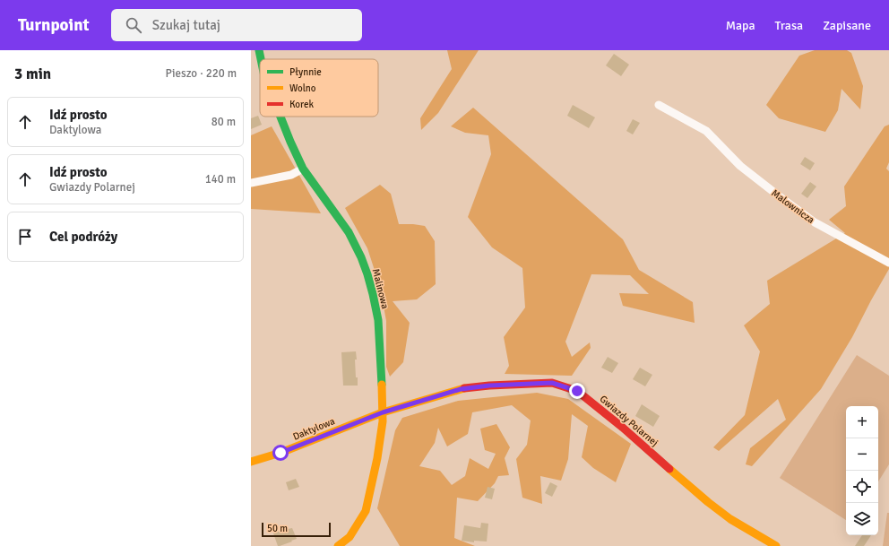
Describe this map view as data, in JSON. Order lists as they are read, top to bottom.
{
  "streets": {
    "street": [
      "Malownicza",
      "Malinowa",
      "Gwiazdy Polarnej",
      "Daktylowa"
    ]
  },
  "crossings": [
    ["Malinowa", "Gwiazdy Polarnej"],
    ["Malinowa", "Daktylowa"],
    ["Gwiazdy Polarnej", "Daktylowa"]
  ],
  "legend": ["Płynnie", "Wolno", "Korek"],
  "scale_bar": "50 m",
  "page": {
    "header": "Turnpoint",
    "search": "Szukaj tutaj",
    "nav": ["Mapa", "Trasa", "Zapisane"],
    "heading": ["3 min", "Pieszo · 220 m"],
    "list": [
      ["Idź prosto", "Daktylowa", "80 m"],
      ["Idź prosto", "Gwiazdy Polarnej", "140 m"],
      "Cel podróży"
    ],
    "map_buttons": ["+", "−"],
    "scale": "50 m"
  }
}
